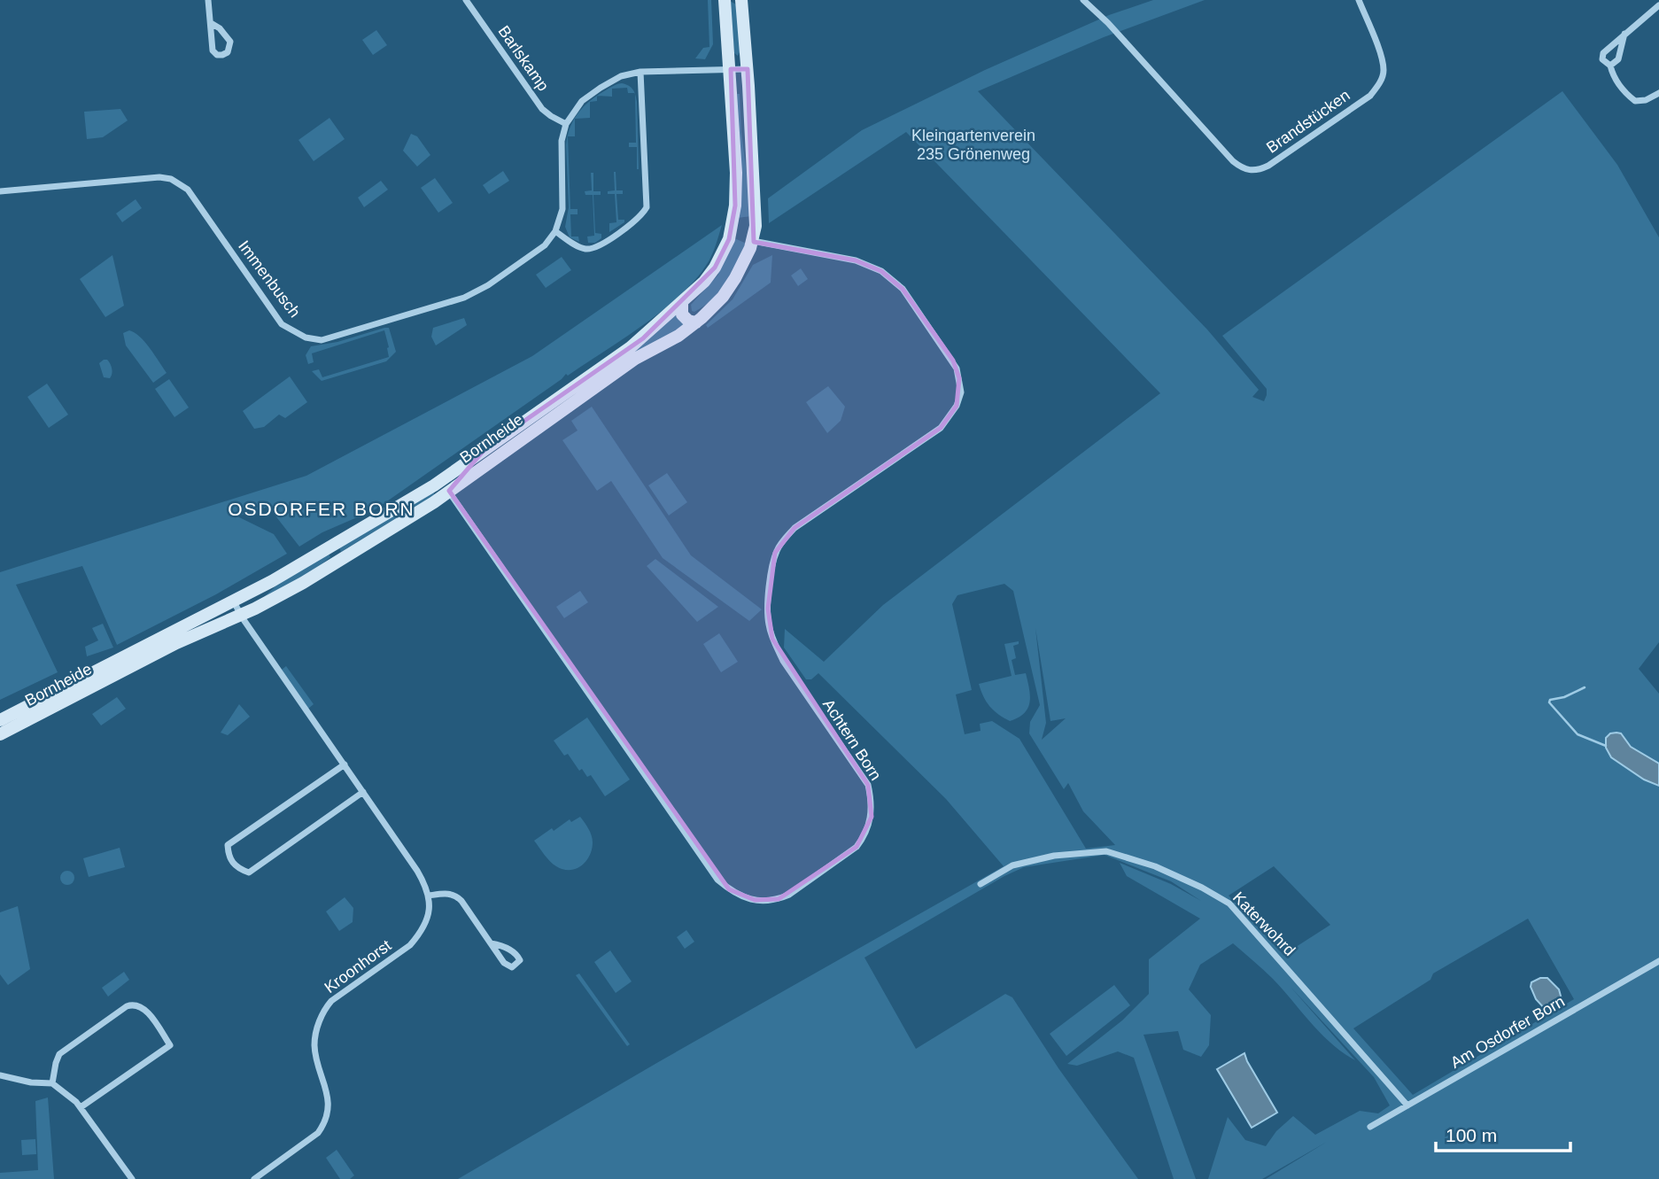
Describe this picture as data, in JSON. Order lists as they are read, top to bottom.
{
  "streets": {
    "street": [
      "Barlskamp",
      "Brandstücken",
      "Immenbusch",
      "Bornheide",
      "Achtern Born",
      "Katerwohrd",
      "Kroonhorst",
      "Am Osdorfer Born"
    ]
  },
  "crossings": [
    ["Bornheide", "Achtern Born"],
    ["Katerwohrd", "Am Osdorfer Born"]
  ],
  "districts": ["OSDORFER BORN"],
  "parks": ["Kleingartenverein 235 Grönenweg"],
  "scale_bar": "100 m"
}
